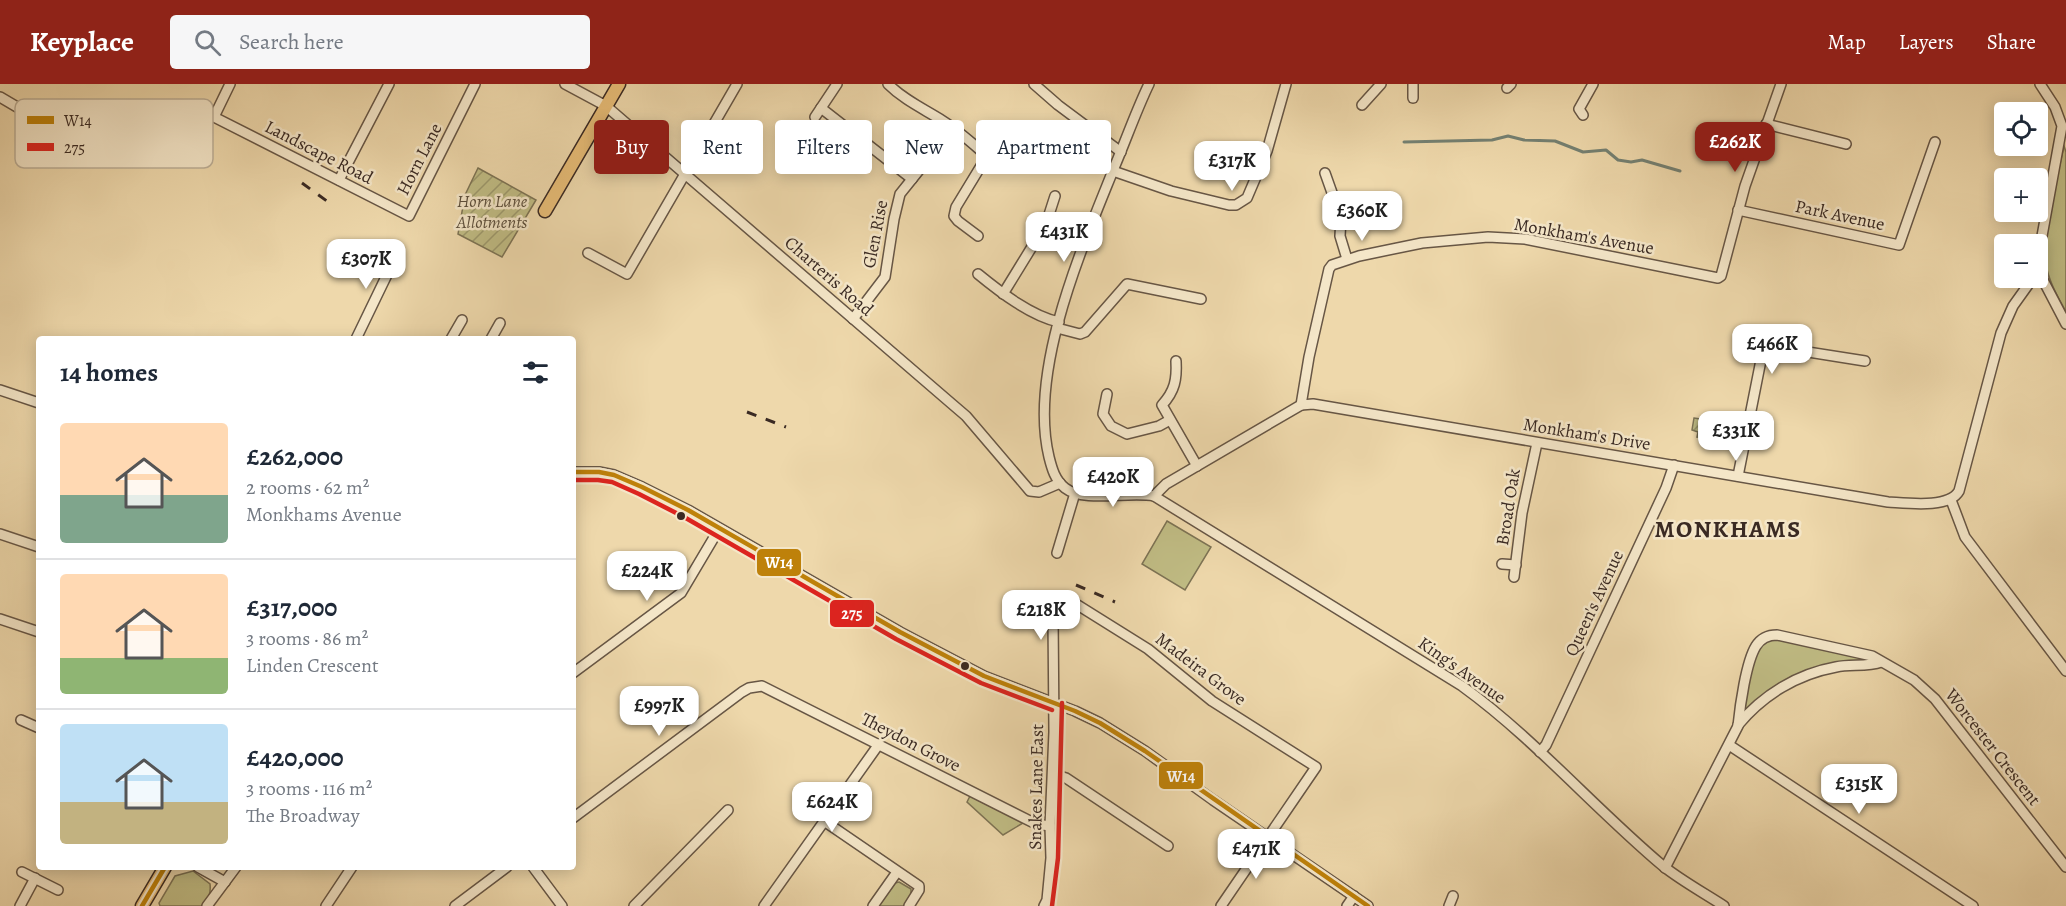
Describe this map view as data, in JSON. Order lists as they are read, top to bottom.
{
  "streets": {
    "street": [
      "Landscape Road",
      "Horn Lane",
      "Park Avenue",
      "Glen Rise",
      "Monkham's Avenue",
      "Charteris Road",
      "Monkham's Drive",
      "Broad Oak",
      "Queen's Avenue",
      "Madeira Grove",
      "King's Avenue",
      "Theydon Grove",
      "Worcester Crescent",
      "Snakes Lane East"
    ]
  },
  "crossings": [
    ["Landscape Road", "Horn Lane"],
    ["Park Avenue", "Monkham's Avenue"],
    ["Glen Rise", "Charteris Road"],
    ["Monkham's Drive", "Broad Oak"],
    ["Monkham's Drive", "Queen's Avenue"],
    ["Queen's Avenue", "King's Avenue"],
    ["Madeira Grove", "Snakes Lane East"],
    ["King's Avenue", "Worcester Crescent"],
    ["Theydon Grove", "Snakes Lane East"]
  ],
  "districts": ["MONKHAMS"],
  "parks": ["Horn Lane Allotments"],
  "lines": ["transit line W14", "transit line 275"],
  "legend": ["W14", "275"],
  "page": {
    "header": "Keyplace",
    "search": "Search here",
    "nav": ["Map", "Layers", "Share"],
    "map_buttons": ["+", "−"],
    "chip": [
      "Buy",
      "Rent",
      "Filters",
      "New",
      "Apartment"
    ],
    "price": [
      "£262K",
      "£317K",
      "£360K",
      "£431K",
      "£307K",
      "£466K",
      "£331K",
      "£420K",
      "£224K",
      "£218K",
      "£997K",
      "£315K",
      "£624K",
      "£471K"
    ],
    "heading": "14 homes",
    "list": [
      {
        "name": "£262,000",
        "note": "2 rooms · 62 m² · Monkhams Avenue"
      },
      {
        "name": "£317,000",
        "note": "3 rooms · 86 m² · Linden Crescent"
      },
      {
        "name": "£420,000",
        "note": "3 rooms · 116 m² · The Broadway"
      }
    ]
  }
}
